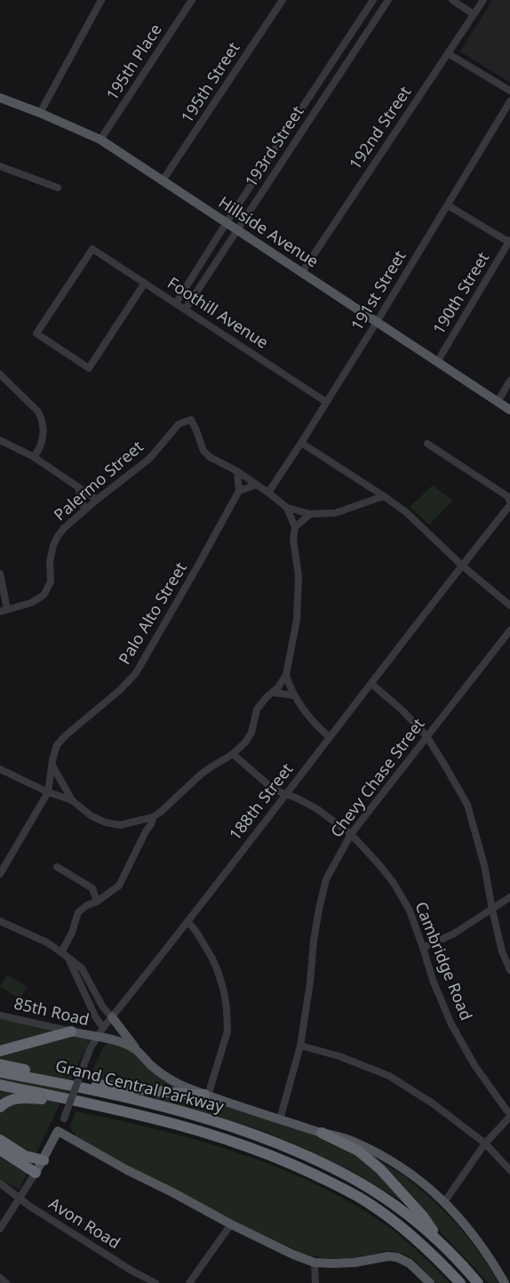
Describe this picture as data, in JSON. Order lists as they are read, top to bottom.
{
  "streets": {
    "highway": ["Grand Central Parkway"],
    "main road": ["Hillside Avenue", "85th Road"],
    "street": [
      "195th Place",
      "195th Street",
      "192nd Street",
      "193rd Street",
      "191st Street",
      "190th Street",
      "Foothill Avenue",
      "Palermo Street",
      "Palo Alto Street",
      "Chevy Chase Street",
      "188th Street",
      "Cambridge Road",
      "Avon Road"
    ]
  },
  "crossings": [
    ["195th Place", "Hillside Avenue"],
    ["195th Street", "Hillside Avenue"],
    ["192nd Street", "Hillside Avenue"],
    ["193rd Street", "Hillside Avenue"],
    ["193rd Street", "Foothill Avenue"],
    ["Hillside Avenue", "191st Street"],
    ["Hillside Avenue", "190th Street"],
    ["191st Street", "Foothill Avenue"],
    ["Chevy Chase Street", "Cambridge Road"],
    ["Chevy Chase Street", "Grand Central Parkway"],
    ["188th Street", "Cambridge Road"],
    ["188th Street", "85th Road"],
    ["188th Street", "Grand Central Parkway"],
    ["85th Road", "Grand Central Parkway"]
  ]
}
